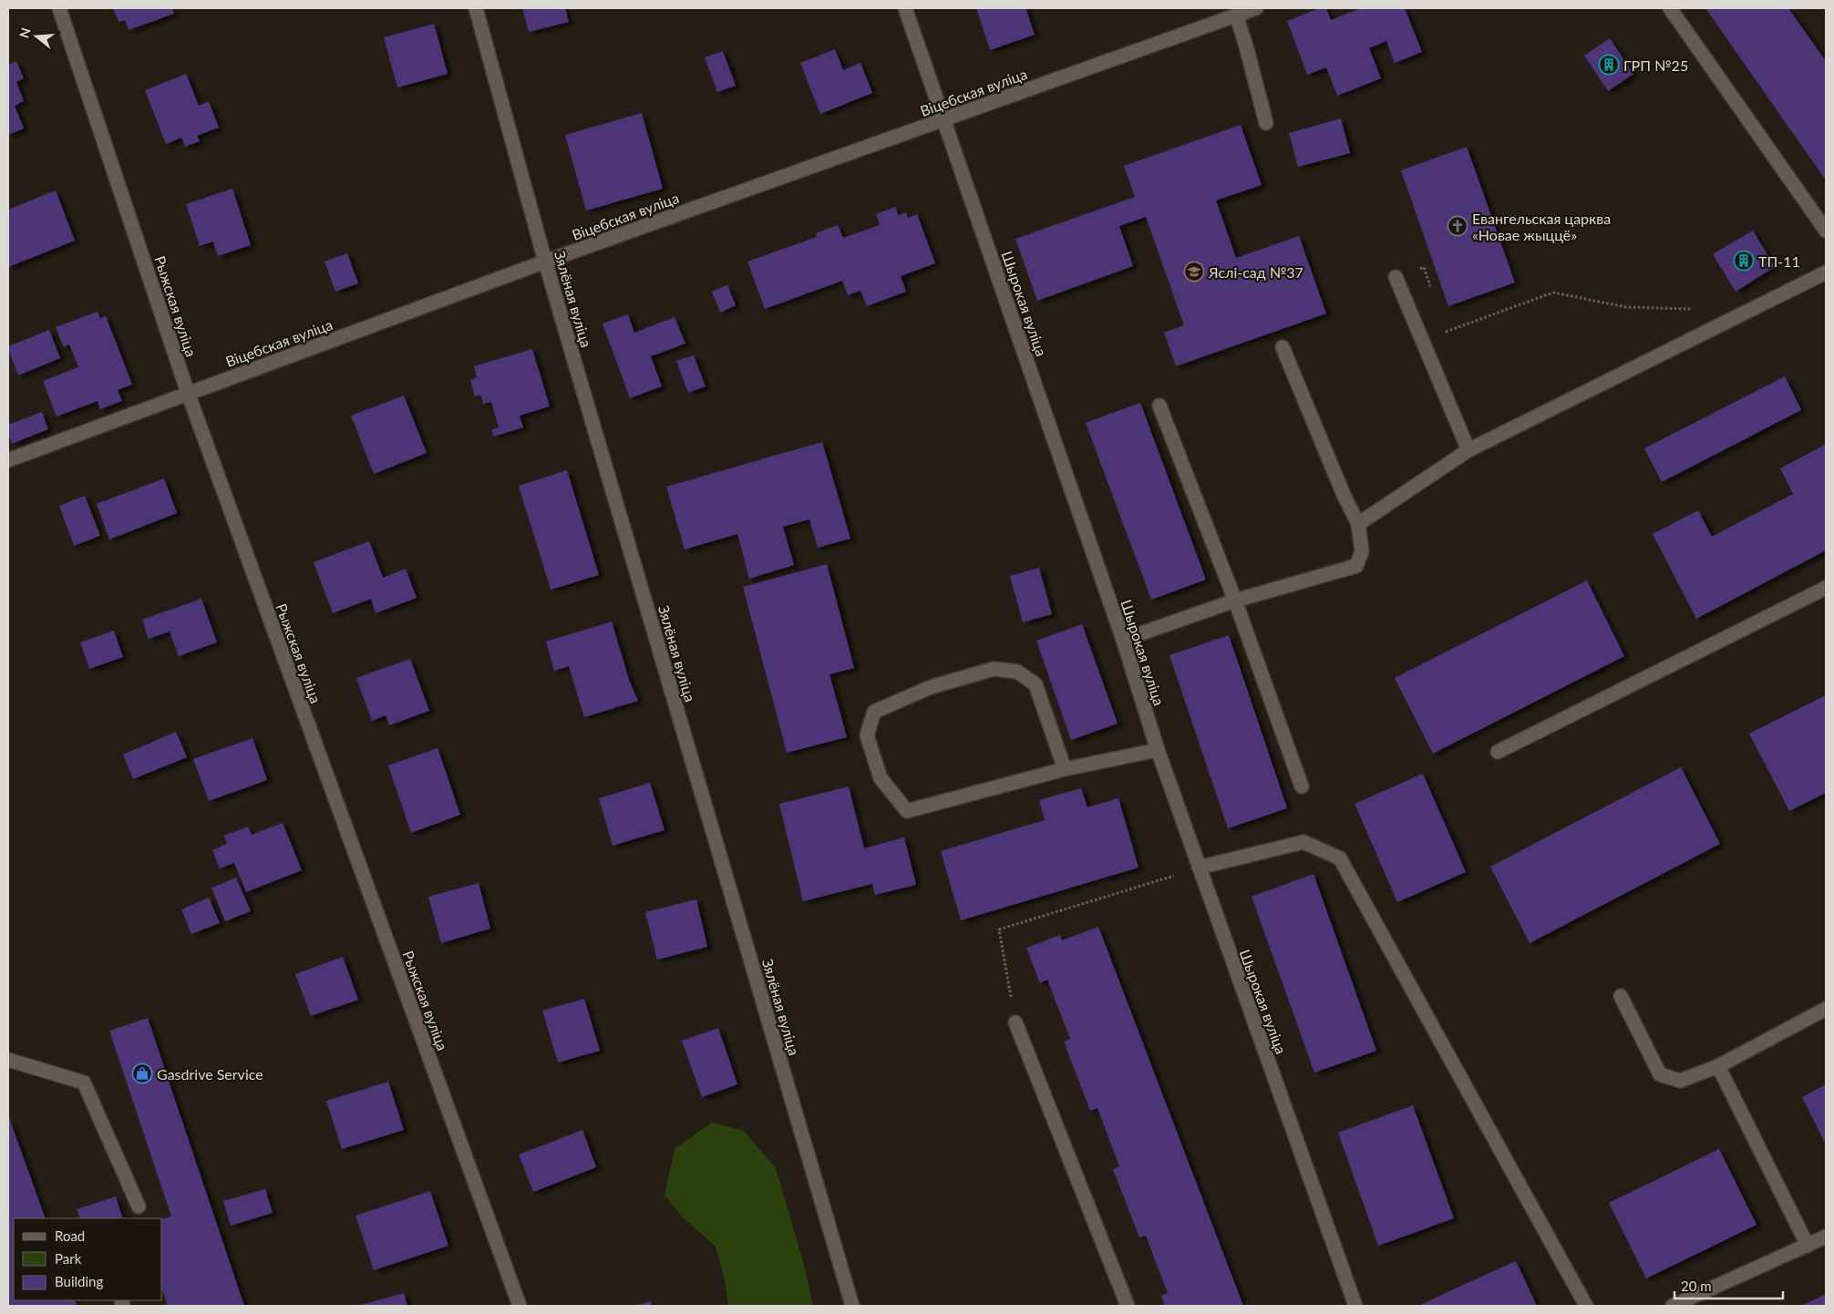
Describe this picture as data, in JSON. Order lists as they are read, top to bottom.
{
  "streets": {
    "street": [
      "Віцебская вуліца",
      "Зялёная вуліца",
      "Шырокая вуліца",
      "Рыжская вуліца"
    ]
  },
  "crossings": [
    ["Віцебская вуліца", "Зялёная вуліца"],
    ["Віцебская вуліца", "Шырокая вуліца"],
    ["Віцебская вуліца", "Рыжская вуліца"]
  ],
  "places": {
    "building": ["ГРП №25", "ТП-11"],
    "church": ["Евангельская царква «Новае жыццё»"],
    "school or university": ["Яслі-сад №37"],
    "shop": ["Gasdrive Service"]
  },
  "legend": ["Road", "Park", "Building"],
  "scale_bar": "20 m",
  "north": "left"
}
